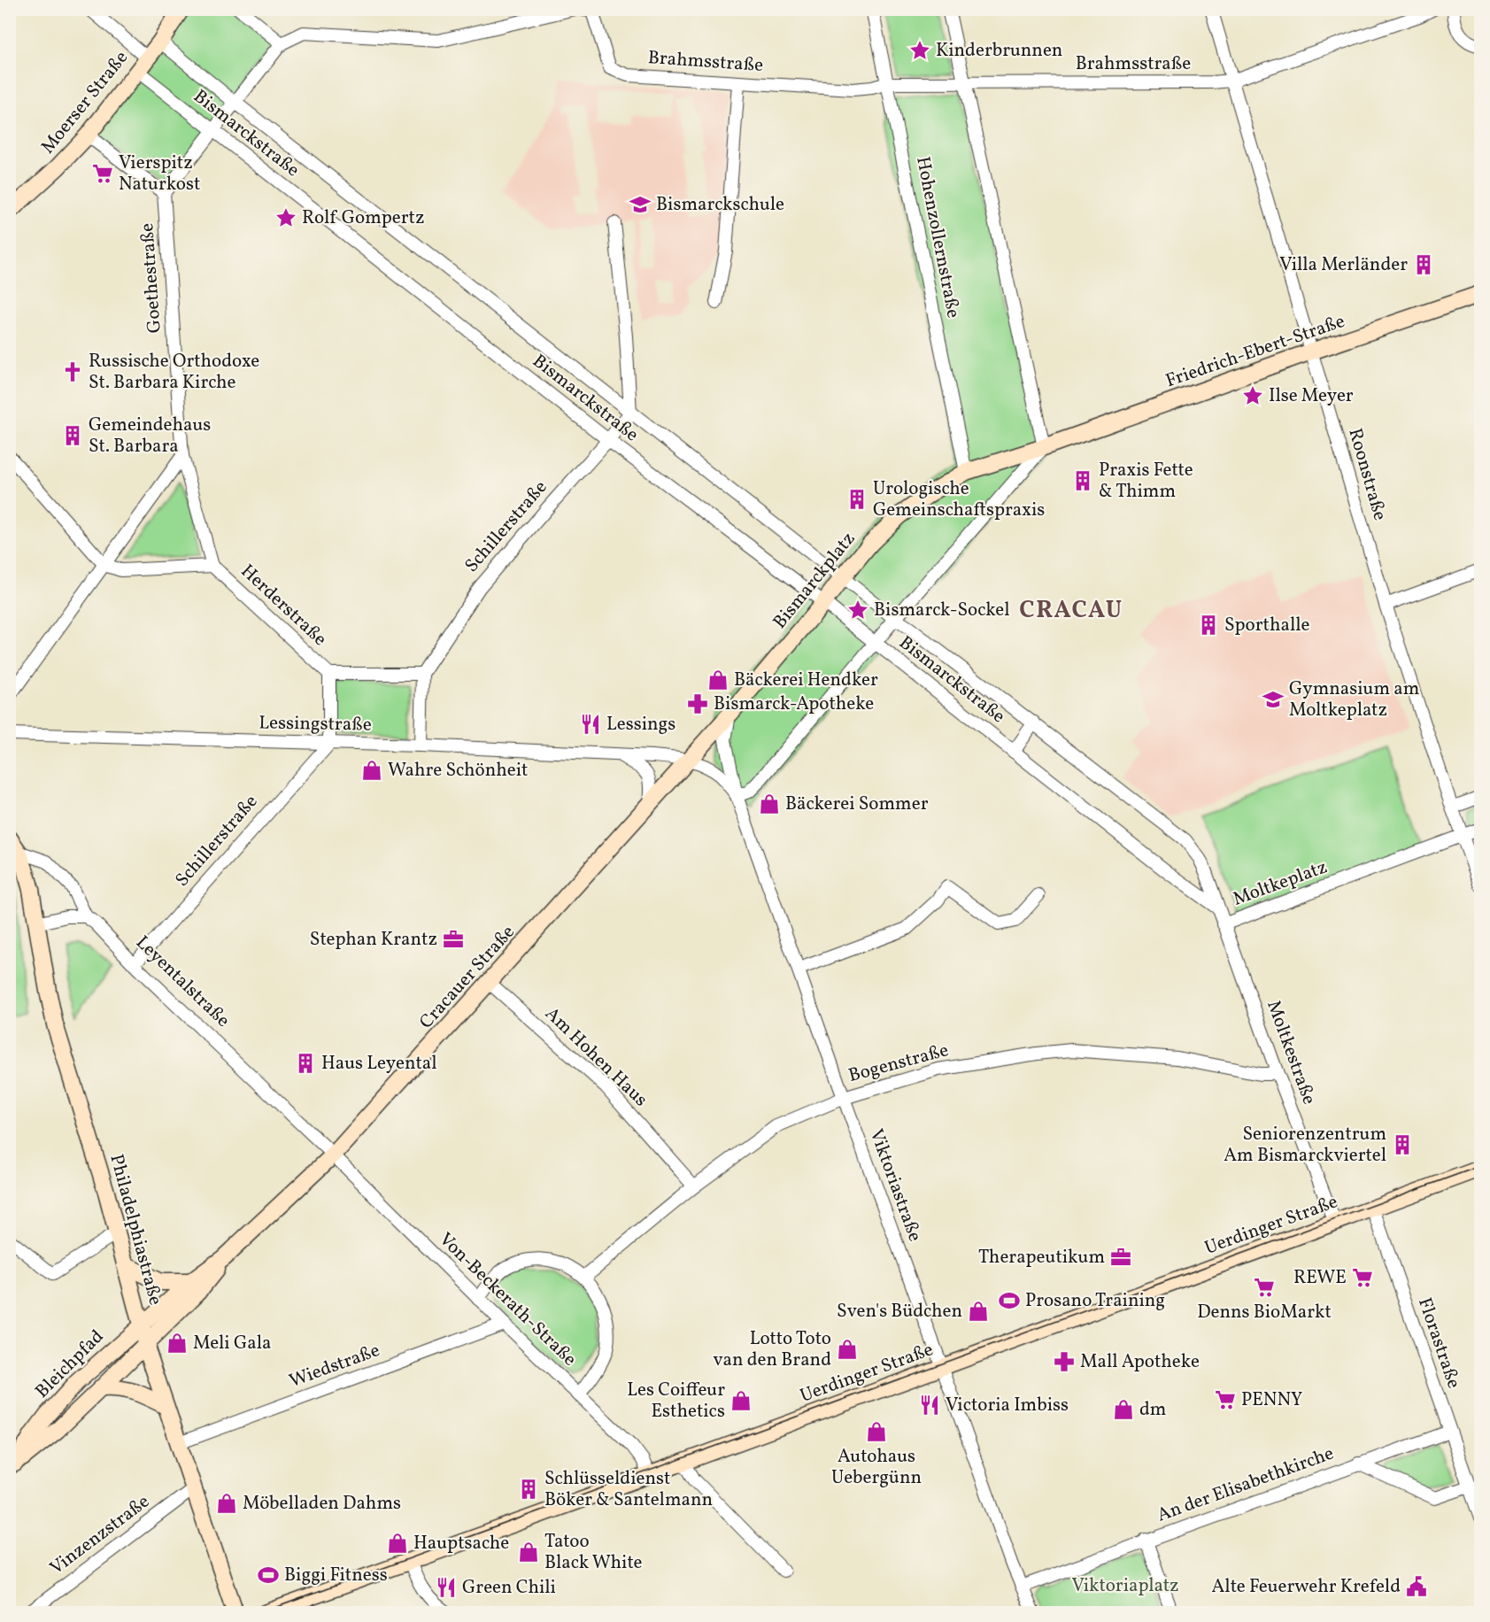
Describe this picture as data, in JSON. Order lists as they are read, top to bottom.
{
  "streets": {
    "main road": [
      "Moerser Straße",
      "Friedrich-Ebert-Straße",
      "Bismarckplatz",
      "Cracauer Straße",
      "Uerdinger Straße",
      "Philadelphiastraße",
      "Bleichpfad"
    ],
    "street": [
      "Brahmsstraße",
      "Bismarckstraße",
      "Hohenzollernstraße",
      "Goethestraße",
      "Roonstraße",
      "Schillerstraße",
      "Herderstraße",
      "Lessingstraße",
      "Moltkeplatz",
      "Leyentalstraße",
      "Moltkestraße",
      "Am Hohen Haus",
      "Bogenstraße",
      "Viktoriastraße",
      "Von-Beckerath-Straße",
      "Florastraße",
      "Wiedstraße",
      "An der Elisabethkirche",
      "Vinzenzstraße"
    ]
  },
  "crossings": [
    ["Brahmsstraße", "Hohenzollernstraße"],
    ["Brahmsstraße", "Roonstraße"],
    ["Moerser Straße", "Bismarckstraße"],
    ["Bismarckstraße", "Schillerstraße"],
    ["Bismarckstraße", "Bismarckplatz"],
    ["Bismarckstraße", "Moltkeplatz"],
    ["Hohenzollernstraße", "Bismarckplatz"],
    ["Goethestraße", "Herderstraße"],
    ["Friedrich-Ebert-Straße", "Roonstraße"],
    ["Friedrich-Ebert-Straße", "Bismarckplatz"],
    ["Roonstraße", "Moltkeplatz"],
    ["Schillerstraße", "Lessingstraße"],
    ["Schillerstraße", "Leyentalstraße"],
    ["Bismarckplatz", "Lessingstraße"],
    ["Bismarckplatz", "Cracauer Straße"],
    ["Bismarckplatz", "Viktoriastraße"],
    ["Lessingstraße", "Cracauer Straße"],
    ["Lessingstraße", "Viktoriastraße"],
    ["Moltkeplatz", "Moltkestraße"],
    ["Cracauer Straße", "Leyentalstraße"],
    ["Cracauer Straße", "Am Hohen Haus"],
    ["Cracauer Straße", "Viktoriastraße"],
    ["Cracauer Straße", "Philadelphiastraße"],
    ["Cracauer Straße", "Von-Beckerath-Straße"],
    ["Cracauer Straße", "Bleichpfad"],
    ["Leyentalstraße", "Philadelphiastraße"],
    ["Leyentalstraße", "Von-Beckerath-Straße"],
    ["Moltkestraße", "Bogenstraße"],
    ["Moltkestraße", "Uerdinger Straße"],
    ["Am Hohen Haus", "Bogenstraße"],
    ["Bogenstraße", "Viktoriastraße"],
    ["Viktoriastraße", "Uerdinger Straße"],
    ["Uerdinger Straße", "Von-Beckerath-Straße"],
    ["Uerdinger Straße", "Florastraße"],
    ["Philadelphiastraße", "Bleichpfad"],
    ["Philadelphiastraße", "Wiedstraße"],
    ["Philadelphiastraße", "Vinzenzstraße"],
    ["Von-Beckerath-Straße", "Wiedstraße"],
    ["Florastraße", "An der Elisabethkirche"]
  ],
  "districts": ["CRACAU"],
  "parks": ["Viktoriaplatz"],
  "places": {
    "place": [
      "Kinderbrunnen",
      "Rolf Gompertz",
      "Ilse Meyer",
      "Bismarck-Sockel"
    ],
    "supermarket": [
      "Vierspitz Naturkost",
      "REWE",
      "Denns BioMarkt",
      "PENNY"
    ],
    "school or university": ["Bismarckschule", "Gymnasium am Moltkeplatz"],
    "building": [
      "Villa Merländer",
      "Gemeindehaus St. Barbara",
      "Praxis Fette & Thimm",
      "Urologische Gemeinschaftspraxis",
      "Sporthalle",
      "Haus Leyental",
      "Seniorenzentrum Am Bismarckviertel",
      "Schlüsseldienst Böker & Santelmann"
    ],
    "church": ["Russische Orthodoxe St. Barbara Kirche"],
    "shop": [
      "Bäckerei Hendker",
      "Wahre Schönheit",
      "Bäckerei Sommer",
      "Sven's Büdchen",
      "Meli Gala",
      "Lotto Toto van den Brand",
      "Les Coiffeur Esthetics",
      "dm",
      "Autohaus Uebergünn",
      "Möbelladen Dahms",
      "Hauptsache",
      "Tatoo Black White"
    ],
    "pharmacy": ["Bismarck-Apotheke", "Mall Apotheke"],
    "restaurant": ["Lessings", "Victoria Imbiss", "Green Chili"],
    "office": ["Stephan Krantz", "Therapeutikum"],
    "sports": ["Prosano Training", "Biggi Fitness"],
    "public building": ["Alte Feuerwehr Krefeld"]
  }
}
